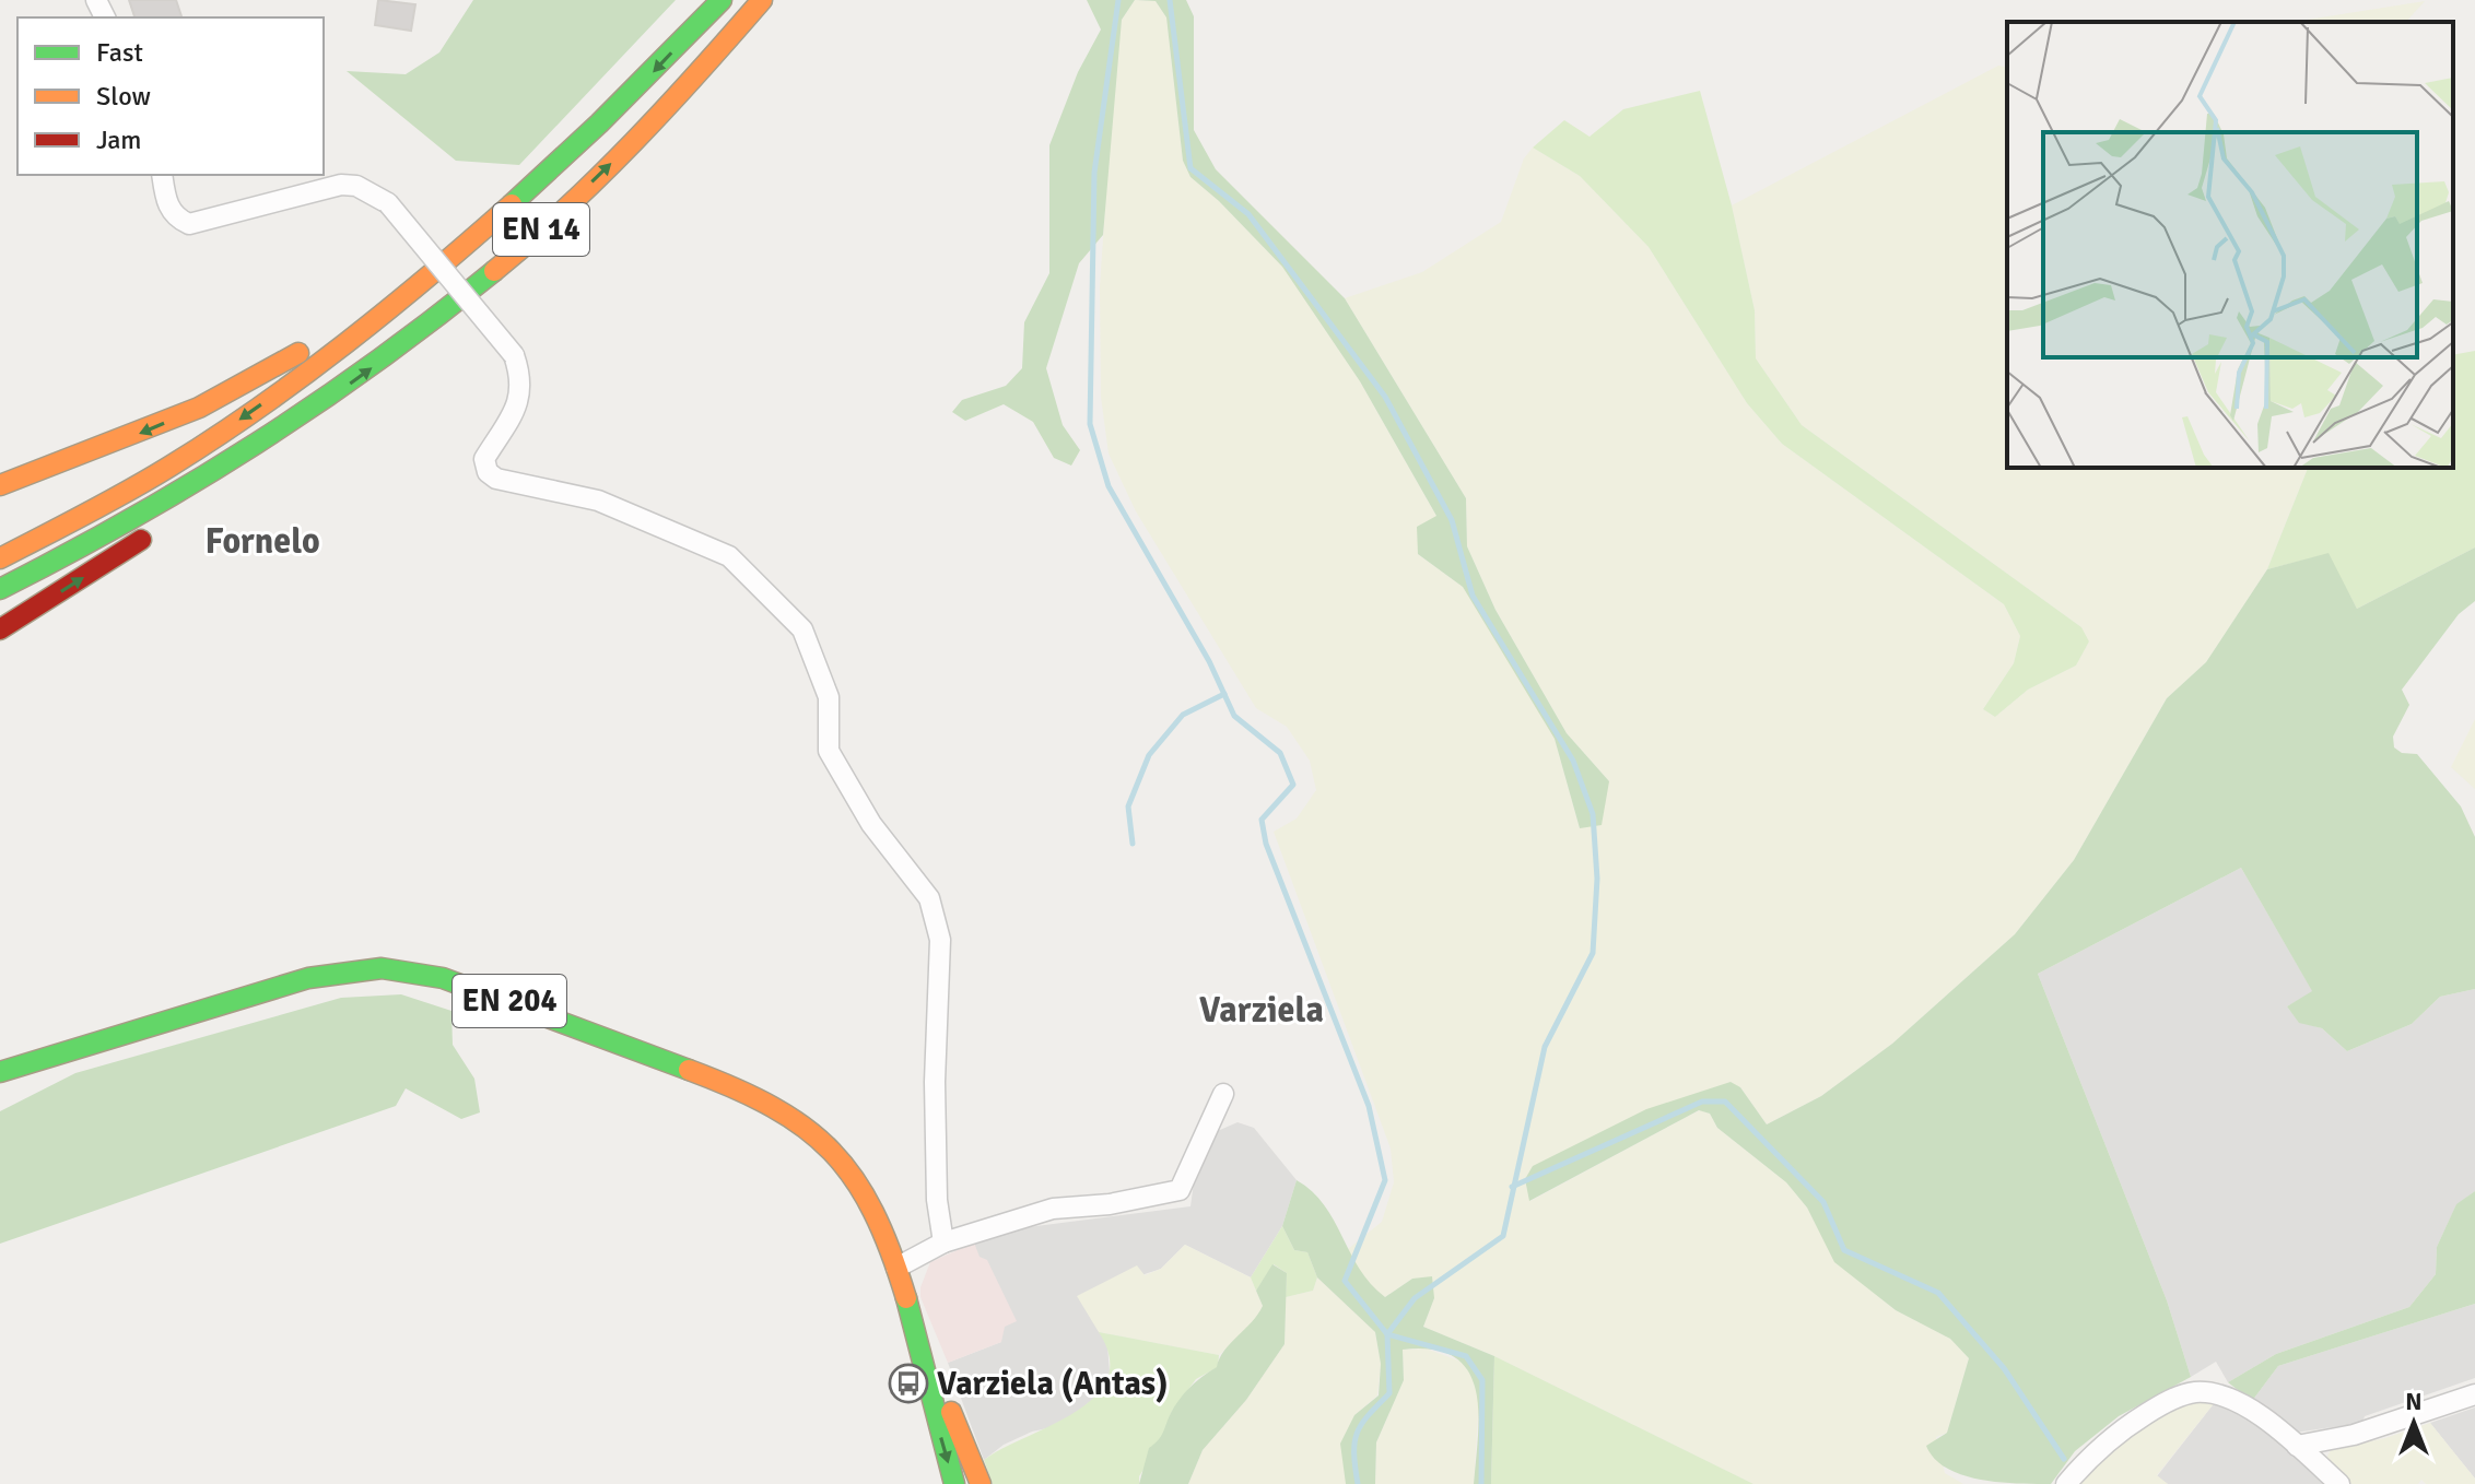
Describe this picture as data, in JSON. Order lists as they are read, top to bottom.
{
  "streets": {
    "main road": ["EN 14", "EN 204"]
  },
  "districts": ["Fornelo", "Varziela"],
  "places": {
    "bus stop": ["Varziela (Antas)"]
  },
  "legend": ["Fast", "Slow", "Jam"],
  "north": "top"
}
